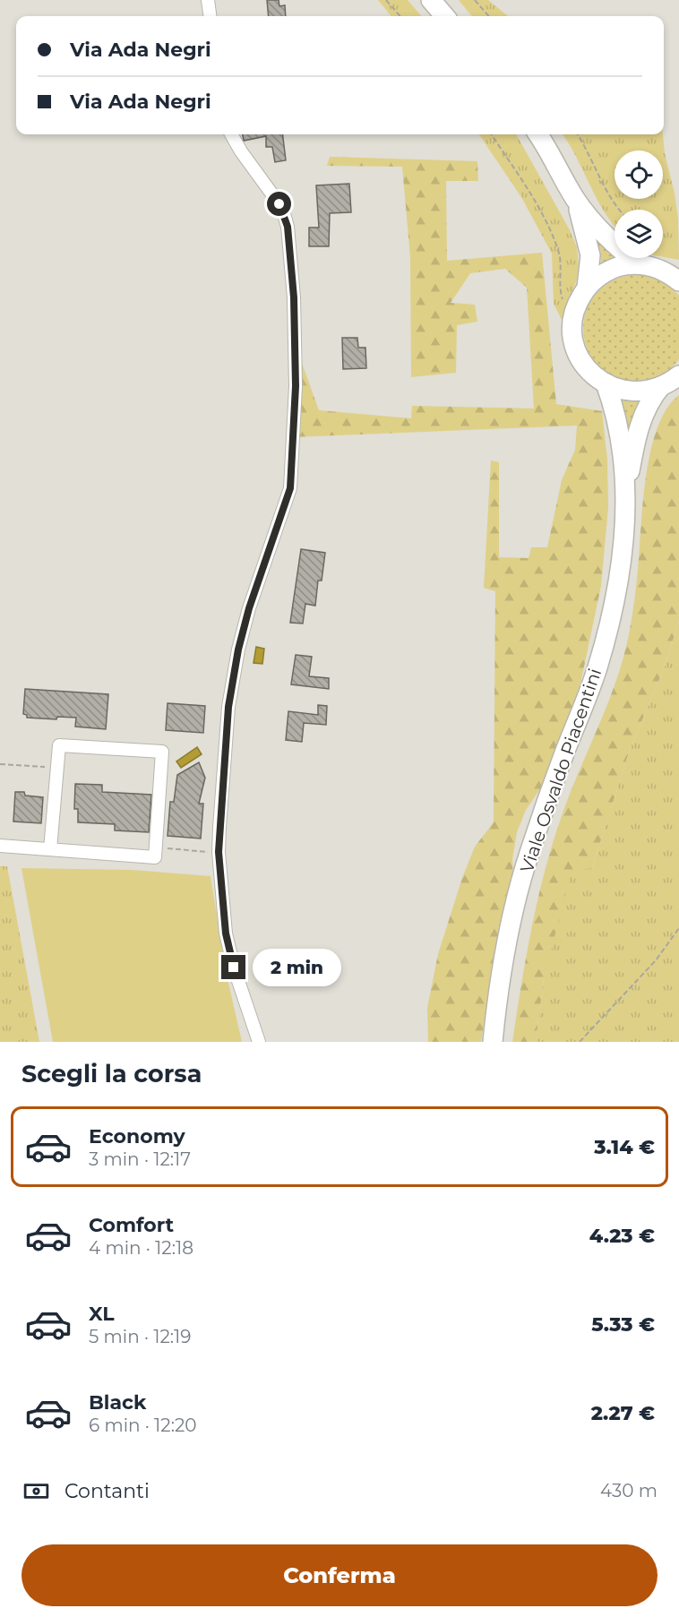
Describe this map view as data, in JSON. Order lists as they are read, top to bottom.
{
  "streets": {
    "main road": ["Viale Osvaldo Piacentini"]
  },
  "page": {
    "banner": ["Via Ada Negri", "Via Ada Negri"],
    "bubble": "2 min",
    "heading": "Scegli la corsa",
    "list": [
      {
        "name": "Economy",
        "note": "3 min · 12:17",
        "value": "3.14 €"
      },
      {
        "name": "Comfort",
        "note": "4 min · 12:18",
        "value": "4.23 €"
      },
      {
        "name": "XL",
        "note": "5 min · 12:19",
        "value": "5.33 €"
      },
      {
        "name": "Black",
        "note": "6 min · 12:20",
        "value": "2.27 €"
      }
    ],
    "pay": ["Contanti", "430 m"],
    "buttons": "Conferma"
  }
}
